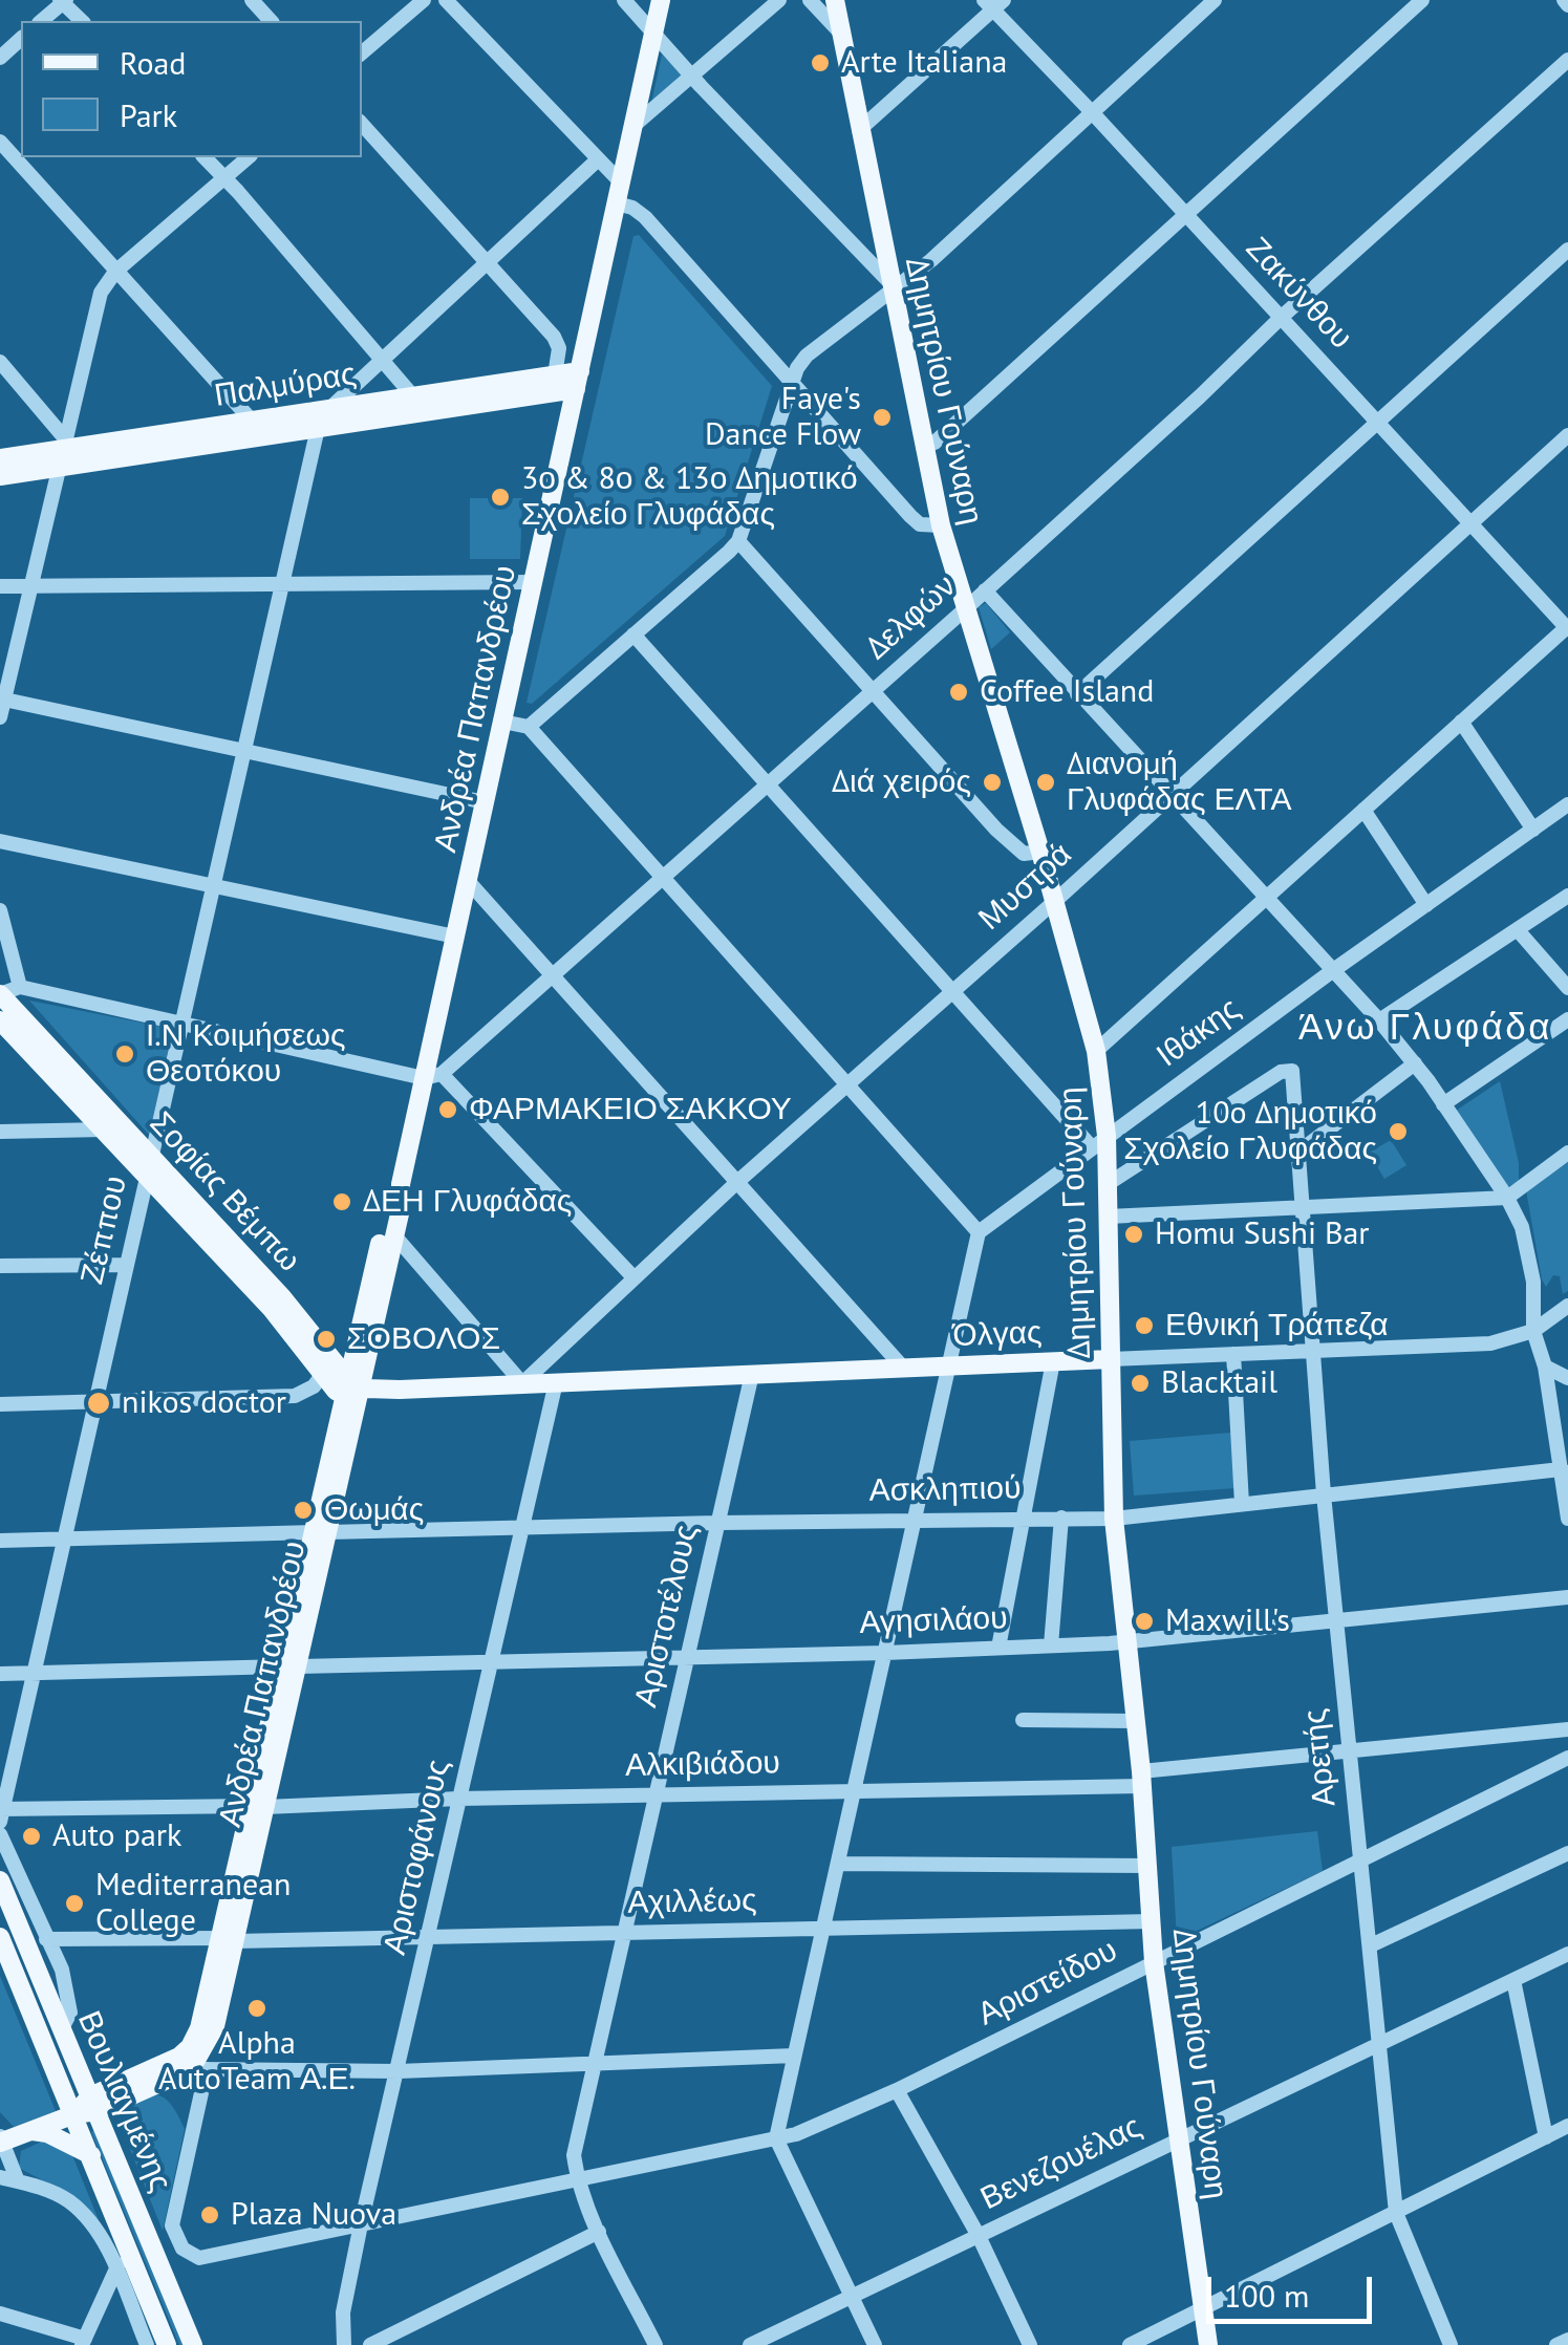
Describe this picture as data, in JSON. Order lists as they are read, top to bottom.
{
  "streets": {
    "main road": [
      "Παλμύρας",
      "Δημητρίου Γούναρη",
      "Ανδρέα Παπανδρέου",
      "Σοφίας Βέμπω",
      "Όλγας",
      "Βουλιαγμένης"
    ],
    "street": [
      "Ζακύνθου",
      "Δελφών",
      "Μυστρά",
      "Ιθάκης",
      "Ζέππου",
      "Ασκληπιού",
      "Αριστοτέλους",
      "Αγησιλάου",
      "Αρετής",
      "Αλκιβιάδου",
      "Αριστοφάνους",
      "Αχιλλέως",
      "Αριστείδου",
      "Βενεζουέλας"
    ]
  },
  "crossings": [
    ["Ζακύνθου", "Δελφών"],
    ["Ζακύνθου", "Μυστρά"],
    ["Παλμύρας", "Ανδρέα Παπανδρέου"],
    ["Παλμύρας", "Ζέππου"],
    ["Δημητρίου Γούναρη", "Δελφών"],
    ["Δημητρίου Γούναρη", "Μυστρά"],
    ["Δημητρίου Γούναρη", "Ιθάκης"],
    ["Δημητρίου Γούναρη", "Όλγας"],
    ["Δημητρίου Γούναρη", "Ασκληπιού"],
    ["Δημητρίου Γούναρη", "Αγησιλάου"],
    ["Δημητρίου Γούναρη", "Αρετής"],
    ["Δημητρίου Γούναρη", "Αλκιβιάδου"],
    ["Δημητρίου Γούναρη", "Αχιλλέως"],
    ["Δημητρίου Γούναρη", "Αριστείδου"],
    ["Δημητρίου Γούναρη", "Βενεζουέλας"],
    ["Δελφών", "Ανδρέα Παπανδρέου"],
    ["Ανδρέα Παπανδρέου", "Σοφίας Βέμπω"],
    ["Ανδρέα Παπανδρέου", "Όλγας"],
    ["Ανδρέα Παπανδρέου", "Ασκληπιού"],
    ["Ανδρέα Παπανδρέου", "Αγησιλάου"],
    ["Ανδρέα Παπανδρέου", "Αλκιβιάδου"],
    ["Ανδρέα Παπανδρέου", "Αχιλλέως"],
    ["Ανδρέα Παπανδρέου", "Αριστείδου"],
    ["Ανδρέα Παπανδρέου", "Βουλιαγμένης"],
    ["Μυστρά", "Όλγας"],
    ["Σοφίας Βέμπω", "Ζέππου"],
    ["Σοφίας Βέμπω", "Όλγας"],
    ["Ζέππου", "Ασκληπιού"],
    ["Ζέππου", "Αγησιλάου"],
    ["Ζέππου", "Αλκιβιάδου"],
    ["Όλγας", "Αριστοτέλους"],
    ["Όλγας", "Αρετής"],
    ["Όλγας", "Αριστοφάνους"],
    ["Ασκληπιού", "Αριστοτέλους"],
    ["Ασκληπιού", "Αρετής"],
    ["Ασκληπιού", "Αριστοφάνους"],
    ["Αριστοτέλους", "Αγησιλάου"],
    ["Αριστοτέλους", "Αλκιβιάδου"],
    ["Αριστοτέλους", "Αχιλλέως"],
    ["Αριστοτέλους", "Αριστείδου"],
    ["Αγησιλάου", "Αρετής"],
    ["Αγησιλάου", "Αριστοφάνους"],
    ["Αρετής", "Αλκιβιάδου"],
    ["Αρετής", "Αριστείδου"],
    ["Αρετής", "Βενεζουέλας"],
    ["Αλκιβιάδου", "Αριστοφάνους"],
    ["Αριστοφάνους", "Αχιλλέως"],
    ["Αριστοφάνους", "Αριστείδου"]
  ],
  "districts": ["Άνω Γλυφάδα"],
  "places": [
    "Arte Italiana",
    "Faye's Dance Flow",
    "3ο & 8ο & 13ο Δημοτικό Σχολείο Γλυφάδας",
    "Coffee Island",
    "Διά χειρός",
    "Διανομή Γλυφάδας ΕΛΤΑ",
    "Ι.Ν Κοιμήσεως Θεοτόκου",
    "ΦΑΡΜΑΚΕΙΟ ΣΑΚΚΟΥ",
    "10o Δημοτικό Σχολείο Γλυφάδας",
    "ΔΕΗ Γλυφάδας",
    "Homu Sushi Bar",
    "Εθνική Τράπεζα",
    "ΣΟΒΟΛΟΣ",
    "Blacktail",
    "nikos doctor",
    "Θωμάς",
    "Maxwill's",
    "Auto park",
    "Mediterranean College",
    "Alpha AutoTeam Α.Ε.",
    "Plaza Nuova"
  ],
  "legend": ["Road", "Park"],
  "scale_bar": "100 m"
}
